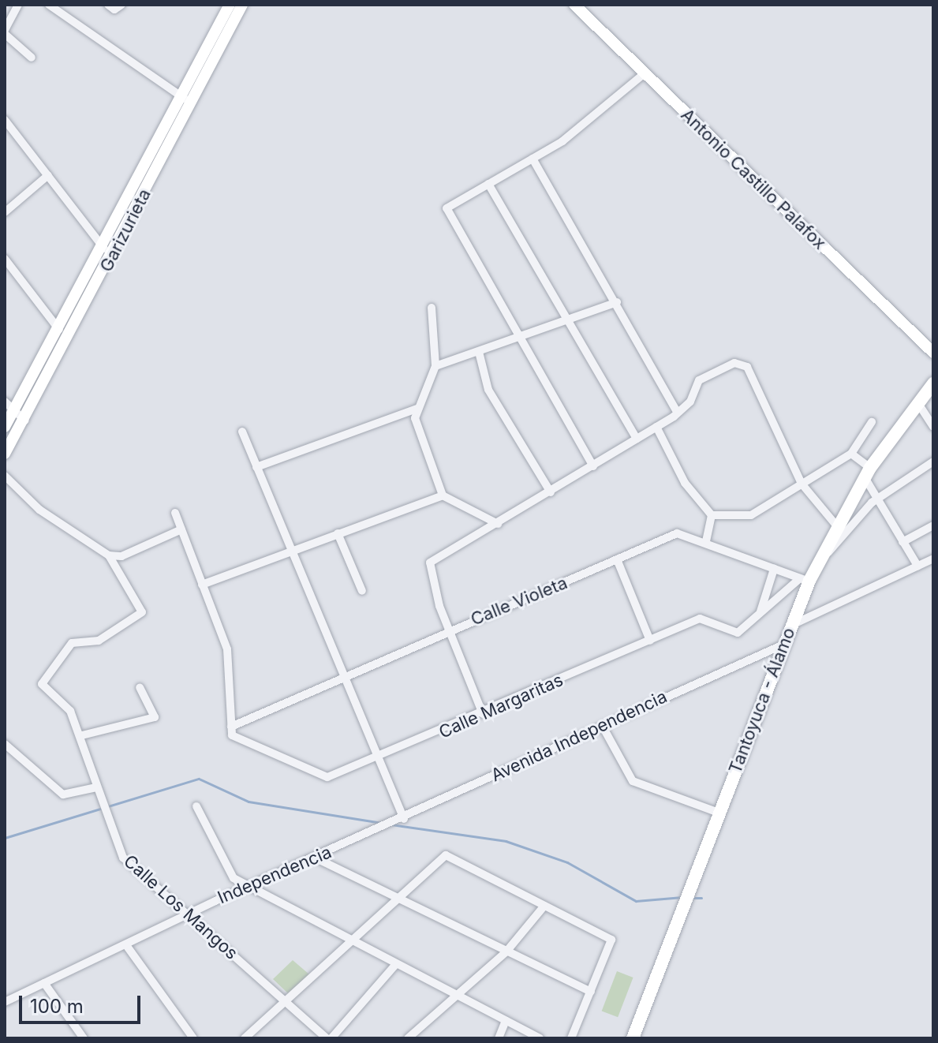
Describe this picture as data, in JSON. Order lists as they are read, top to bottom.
{
  "streets": {
    "main road": ["Antonio Castillo Palafox", "Garizurieta", "Tantoyuca - Álamo"],
    "street": [
      "Calle Violeta",
      "Calle Margaritas",
      "Avenida Independencia",
      "Independencia",
      "Calle Los Mangos"
    ]
  },
  "crossings": [
    ["Calle Violeta", "Tantoyuca - Álamo"],
    ["Calle Violeta", "Calle Margaritas"],
    ["Tantoyuca - Álamo", "Calle Margaritas"],
    ["Tantoyuca - Álamo", "Avenida Independencia"],
    ["Avenida Independencia", "Independencia"],
    ["Independencia", "Calle Los Mangos"]
  ],
  "scale_bar": "100 m"
}
